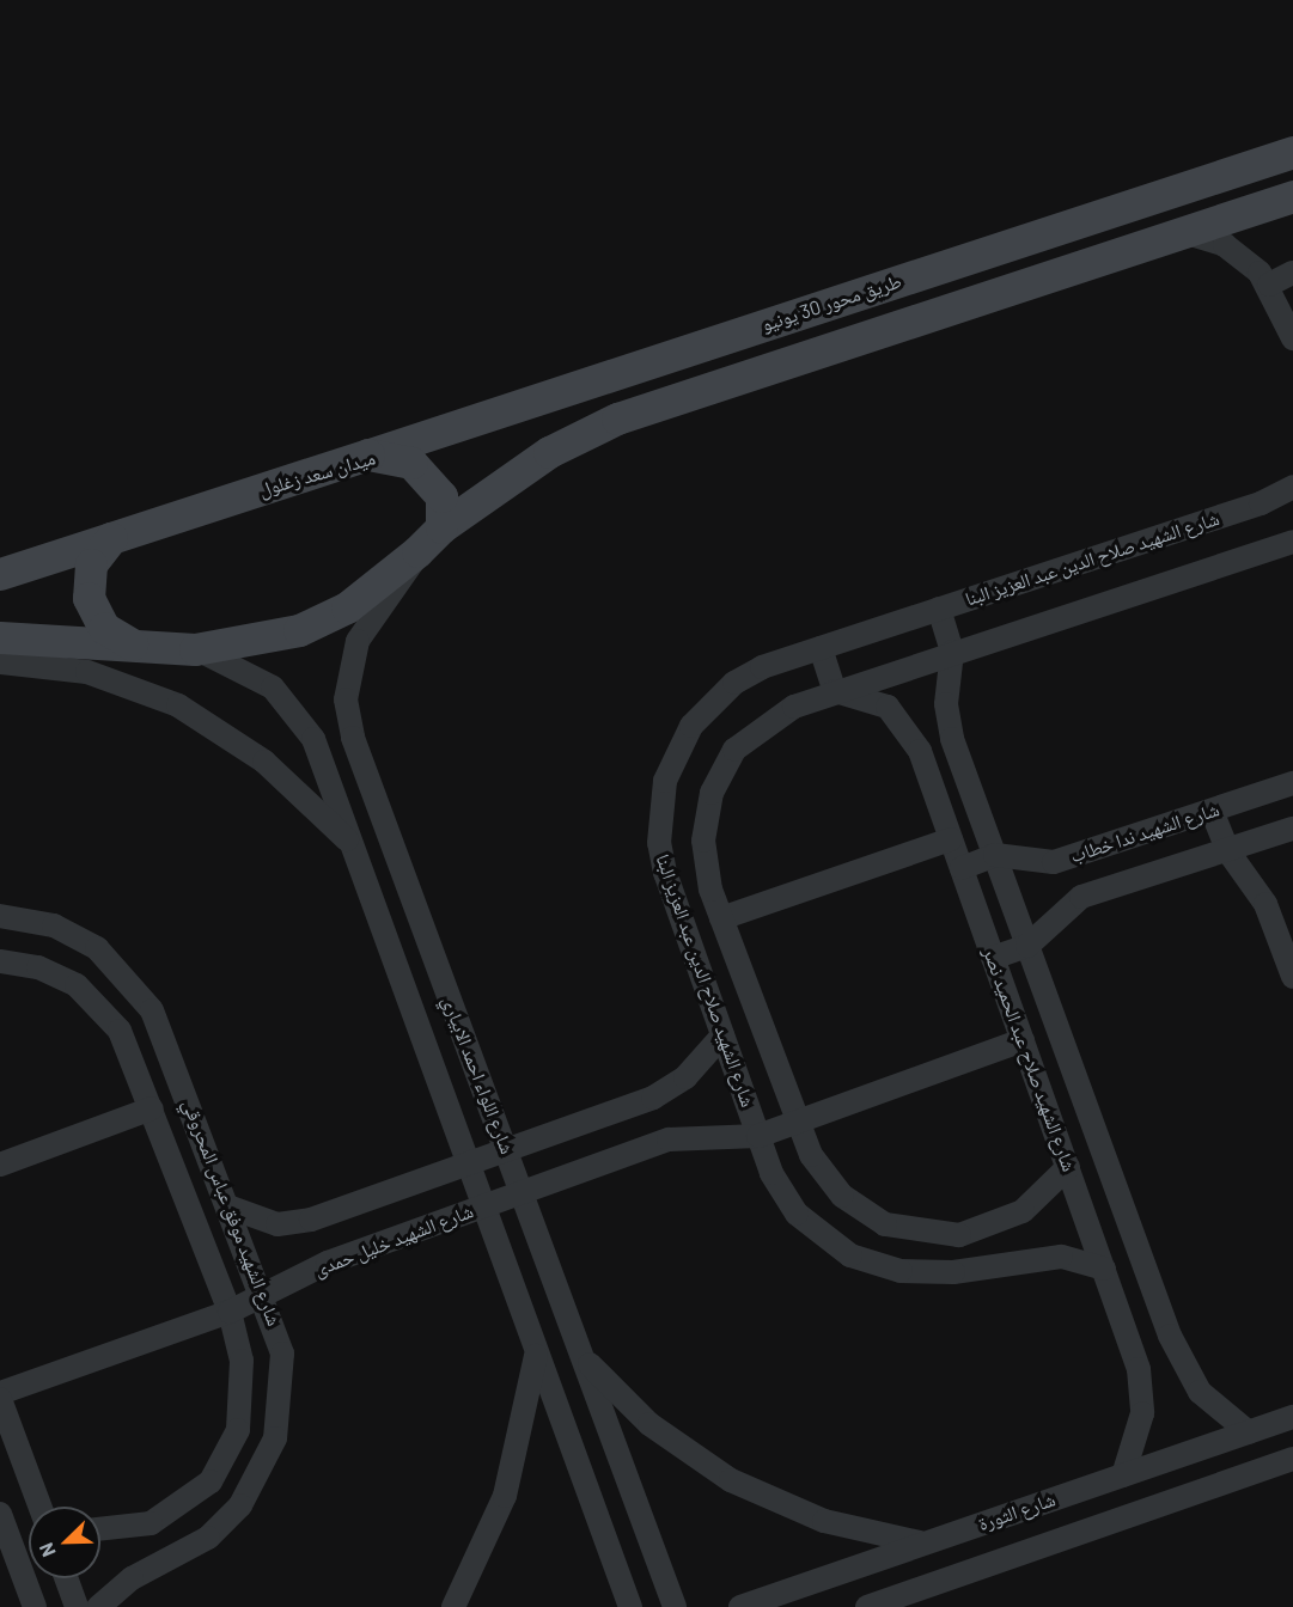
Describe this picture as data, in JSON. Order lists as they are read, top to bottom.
{
  "streets": {
    "street": [
      "طريق محور 30 يونيو",
      "ميدان سعد زغلول",
      "شارع الشهيد صلاح الدين عبد العزيز البنا",
      "شارع الشهيد ندا خطاب",
      "شارع الشهيد صلاح عبد الحميد نصر",
      "شارع اللواء احمد الابياري",
      "شارع الشهيد موفق عباس المحروقي",
      "شارع الشهيد خليل حمدى",
      "شارع الثورة"
    ]
  },
  "crossings": [
    ["طريق محور 30 يونيو", "ميدان سعد زغلول"],
    ["شارع الشهيد صلاح الدين عبد العزيز البنا", "شارع الشهيد صلاح عبد الحميد نصر"],
    ["شارع الشهيد صلاح الدين عبد العزيز البنا", "شارع الشهيد خليل حمدى"],
    ["شارع الشهيد ندا خطاب", "شارع الشهيد صلاح عبد الحميد نصر"],
    ["شارع الشهيد صلاح عبد الحميد نصر", "شارع الشهيد خليل حمدى"],
    ["شارع الشهيد صلاح عبد الحميد نصر", "شارع الثورة"],
    ["شارع اللواء احمد الابياري", "شارع الشهيد خليل حمدى"],
    ["شارع الشهيد موفق عباس المحروقي", "شارع الشهيد خليل حمدى"]
  ],
  "north": "bottom left"
}
